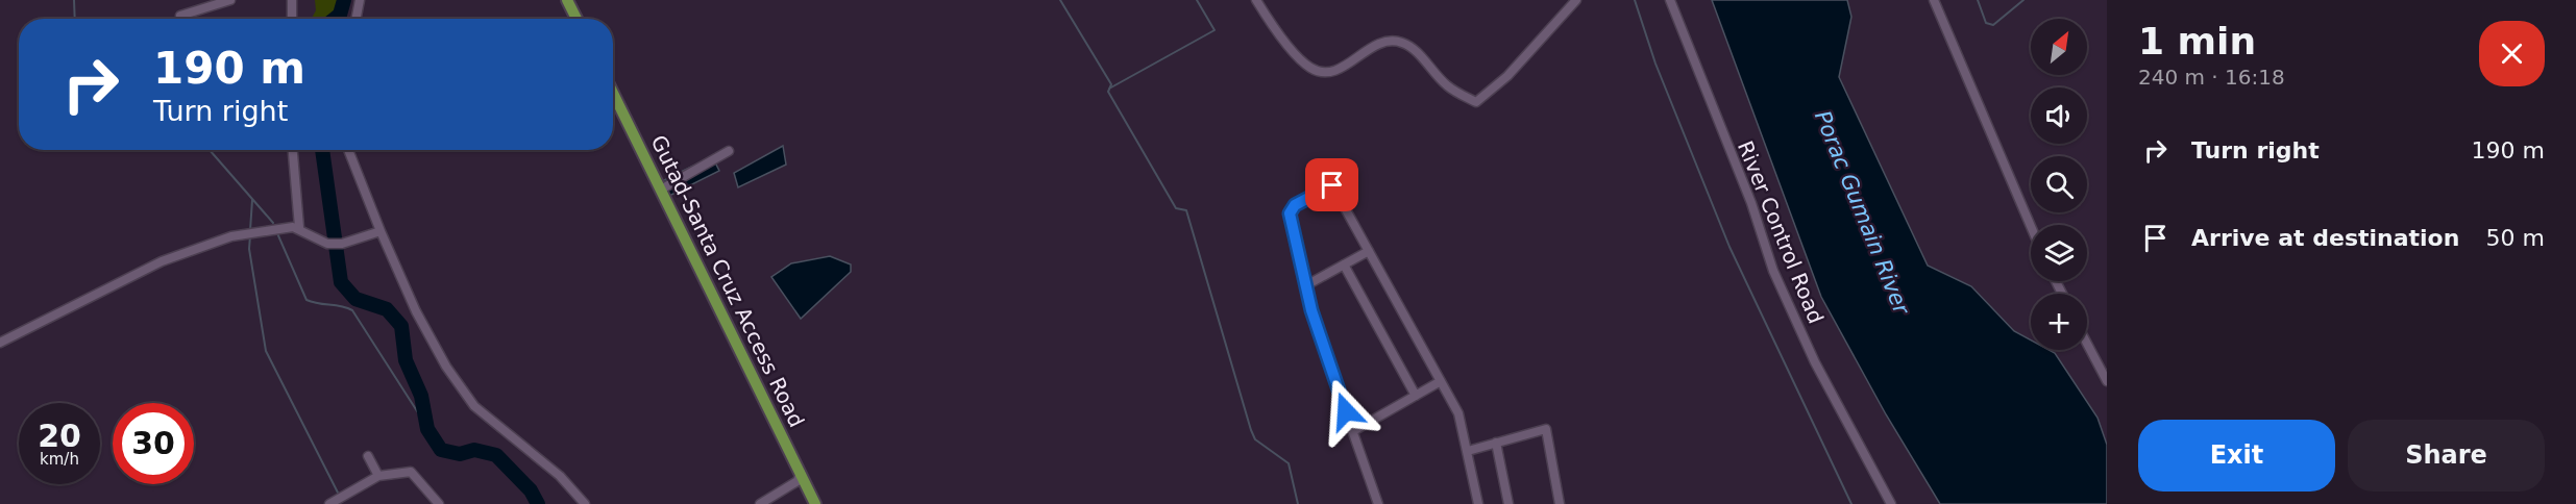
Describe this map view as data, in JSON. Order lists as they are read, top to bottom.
{
  "streets": {
    "main road": ["Gutad-Santa Cruz Access Road"],
    "street": ["River Control Road"]
  },
  "water": ["Porac Gumain River"],
  "north": "top right",
  "page": {
    "heading": ["1 min", "240 m · 16:18"],
    "map_buttons": "+",
    "turn": ["190 m", "Turn right"],
    "list": [
      {
        "name": "Turn right",
        "value": "190 m"
      },
      {
        "name": "Arrive at destination",
        "value": "50 m"
      }
    ],
    "speed": "20 km/h",
    "limit": "30",
    "buttons": ["Exit", "Share"]
  }
}
